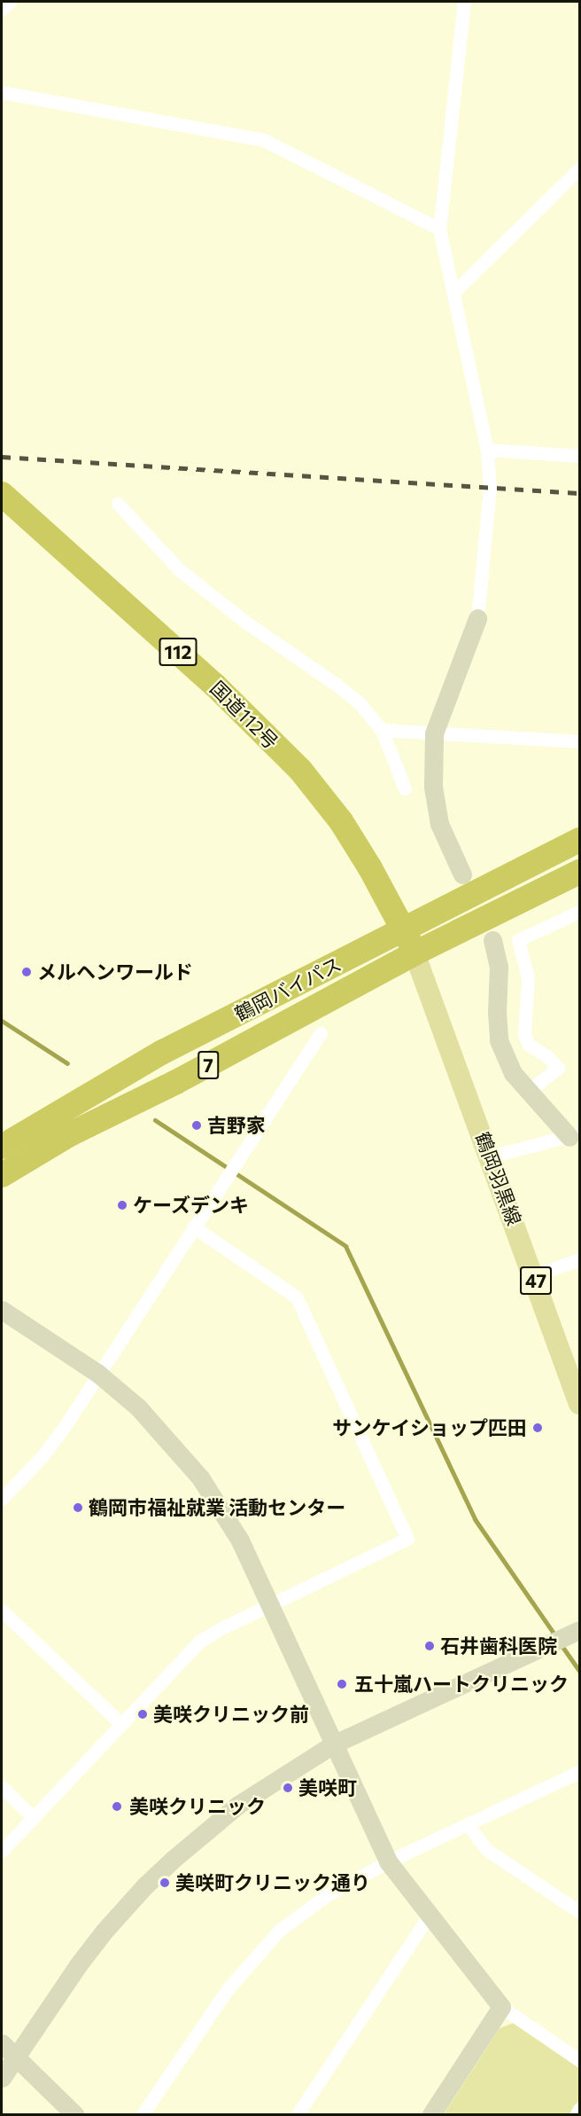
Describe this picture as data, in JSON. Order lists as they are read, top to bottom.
{
  "streets": {
    "highway": [
      "112",
      "国道112号",
      "鶴岡バイパス",
      "7"
    ],
    "main road": ["鶴岡羽黒線", "47"]
  },
  "crossings": [
    ["国道112号", "鶴岡バイパス"],
    ["国道112号", "鶴岡羽黒線"],
    ["鶴岡バイパス", "鶴岡羽黒線"]
  ],
  "places": [
    "メルヘンワールド",
    "吉野家",
    "ケーズデンキ",
    "サンケイショップ匹田",
    "鶴岡市福祉就業 活動センター",
    "石井歯科医院",
    "五十嵐ハートクリニック",
    "美咲クリニック前",
    "美咲町",
    "美咲クリニック",
    "美咲町クリニック通り"
  ]
}
